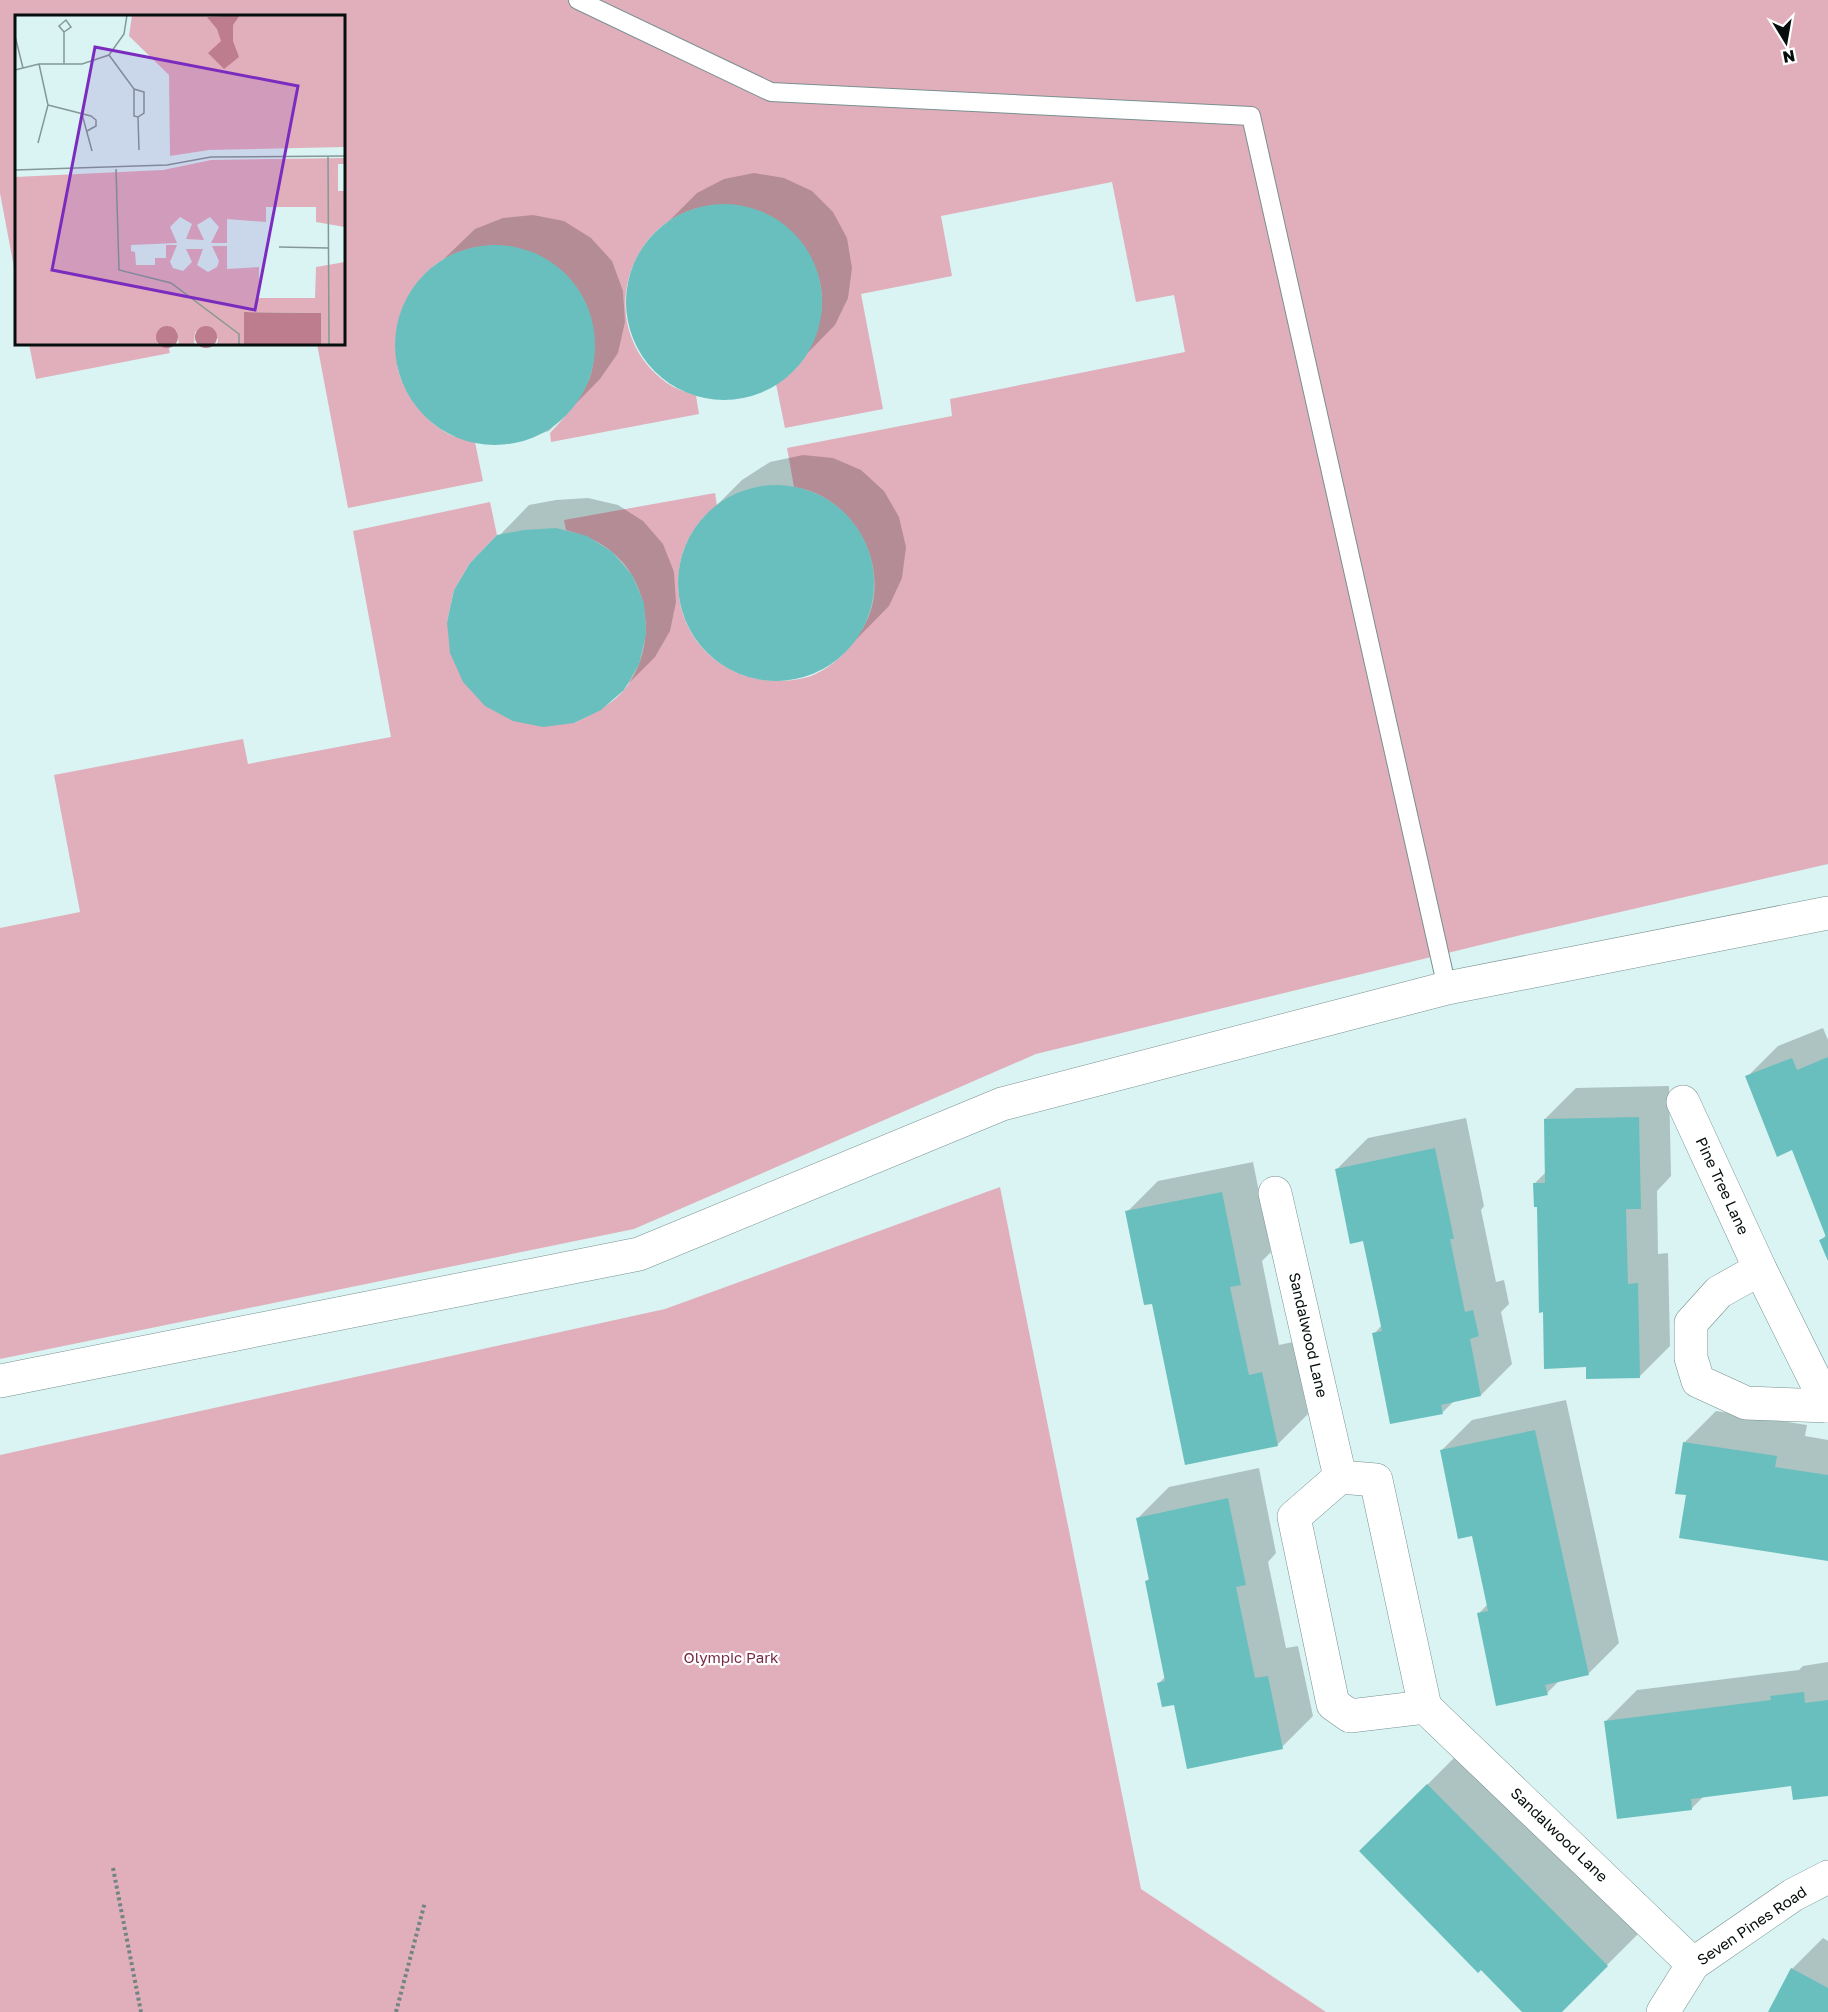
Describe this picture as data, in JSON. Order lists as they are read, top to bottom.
{
  "streets": {
    "street": ["Pine Tree Lane", "Sandalwood Lane", "Seven Pines Road"]
  },
  "crossings": [
    ["Sandalwood Lane", "Seven Pines Road"]
  ],
  "parks": ["Olympic Park"],
  "north": "bottom"
}
